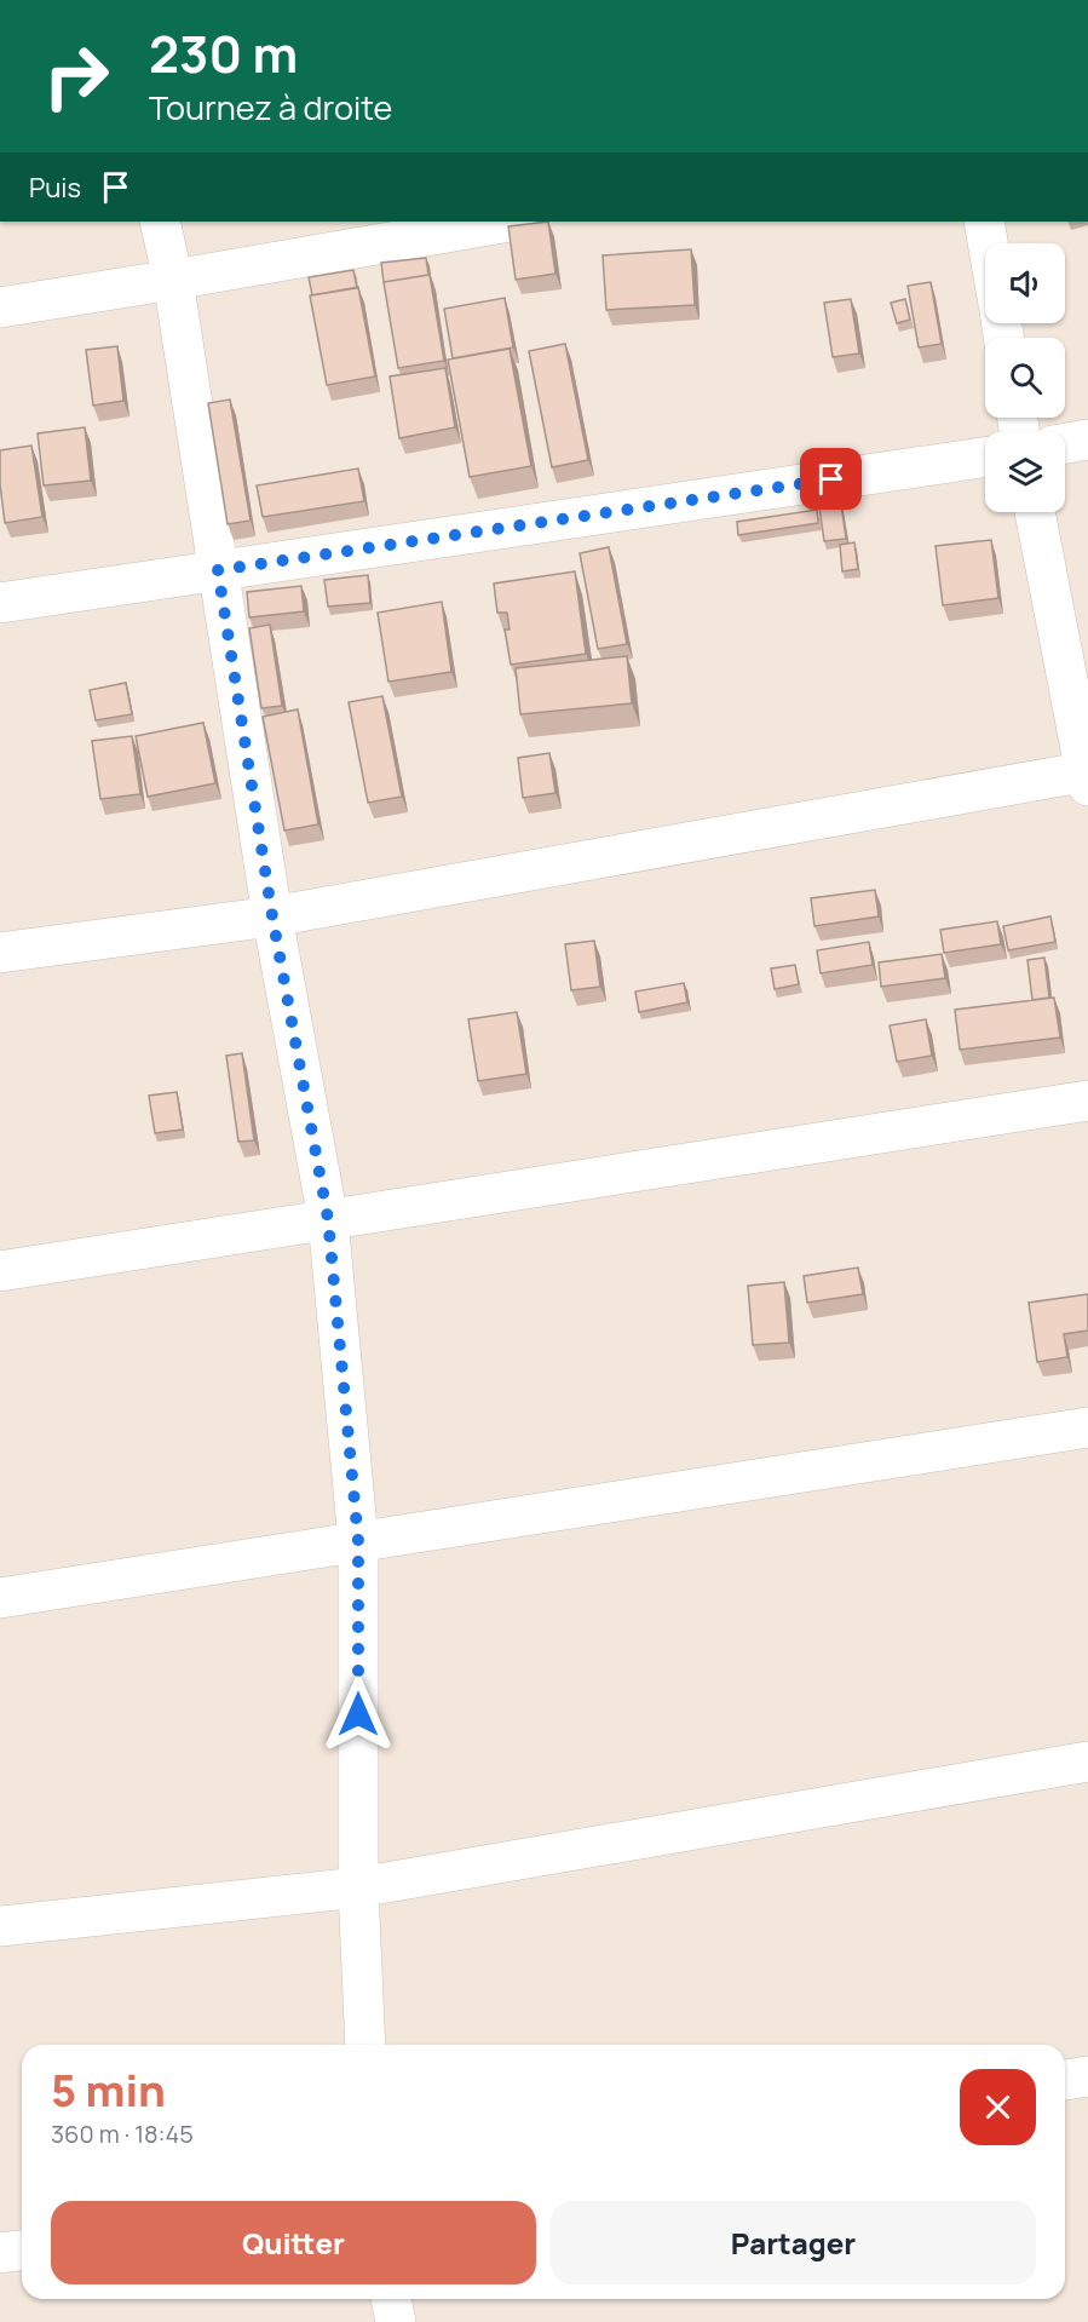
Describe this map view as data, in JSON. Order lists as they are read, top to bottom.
{
  "page": {
    "turn": ["230 m", "Tournez à droite"],
    "then": "Puis",
    "heading": ["5 min", "360 m · 18:45"],
    "buttons": ["Quitter", "Partager"]
  }
}
